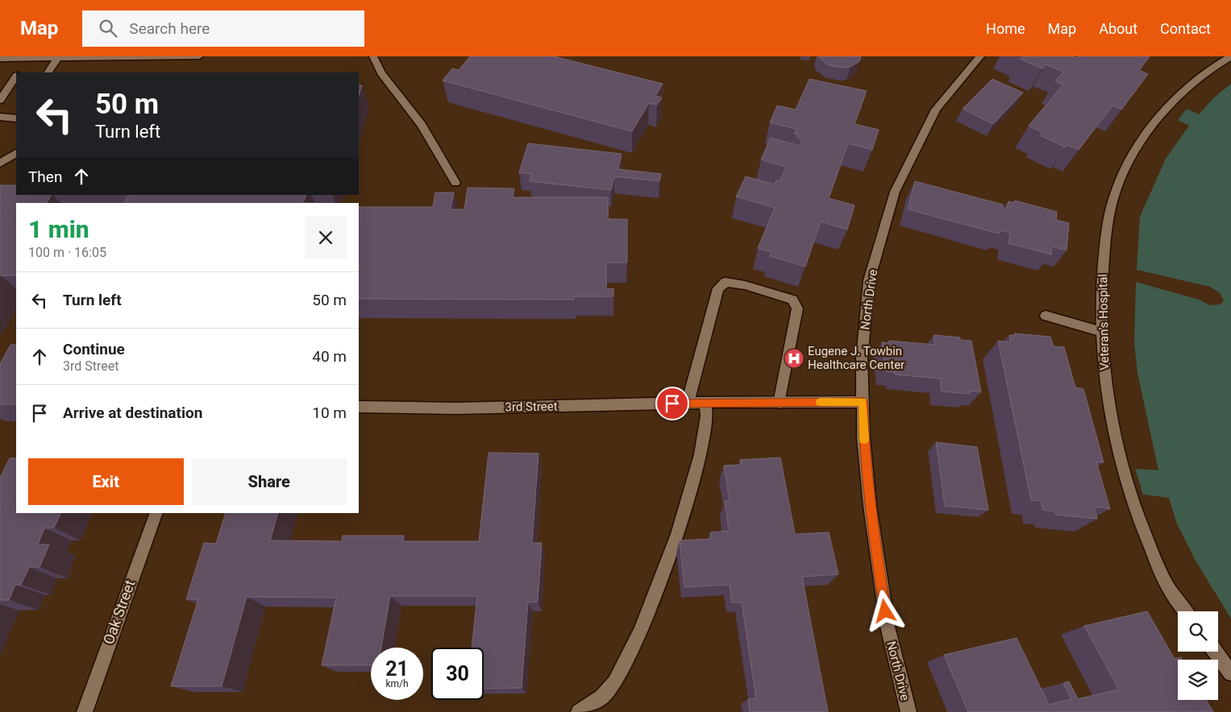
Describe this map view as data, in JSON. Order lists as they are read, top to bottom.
{
  "streets": {
    "street": [
      "North Drive",
      "Veteran's Hospital",
      "3rd Street",
      "Oak Street"
    ]
  },
  "crossings": [
    ["North Drive", "3rd Street"]
  ],
  "places": {
    "hospital": ["Eugene J. Towbin Healthcare Center"]
  },
  "page": {
    "header": "Map",
    "search": "Search here",
    "nav": [
      "Home",
      "Map",
      "About",
      "Contact"
    ],
    "turn": ["50 m", "Turn left"],
    "then": "Then",
    "heading": ["1 min", "100 m · 16:05"],
    "list": [
      {
        "name": "Turn left",
        "value": "50 m"
      },
      {
        "name": "Continue",
        "note": "3rd Street",
        "value": "40 m"
      },
      {
        "name": "Arrive at destination",
        "value": "10 m"
      }
    ],
    "buttons": ["Exit", "Share"],
    "speed": "21 km/h",
    "limit": "30"
  }
}
